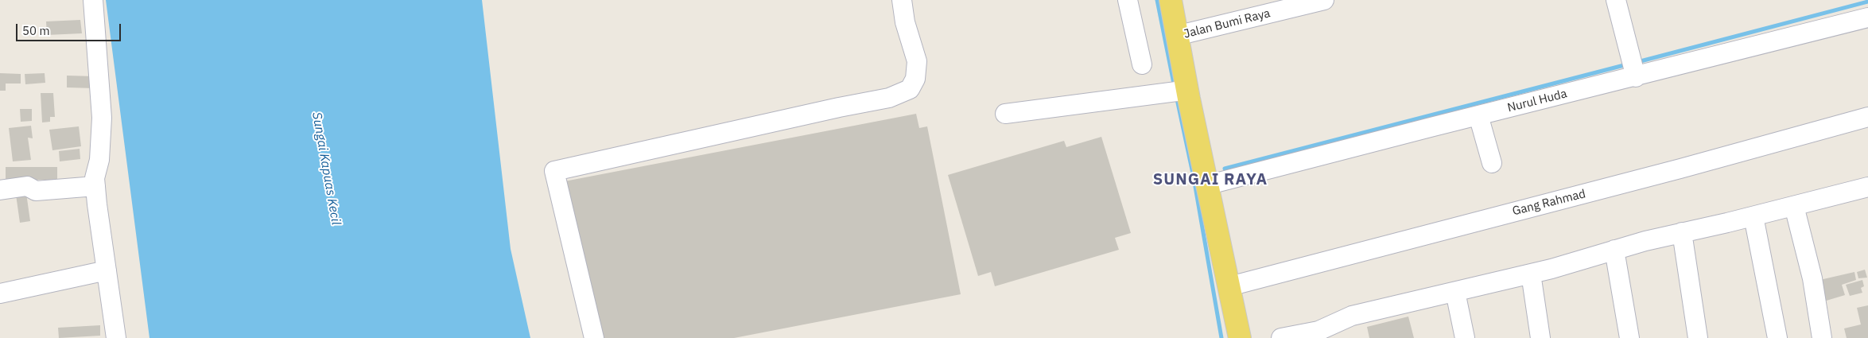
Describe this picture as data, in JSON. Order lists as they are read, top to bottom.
{
  "streets": {
    "street": ["Jalan Bumi Raya", "Nurul Huda", "Gang Rahmad"]
  },
  "districts": ["SUNGAI RAYA"],
  "water": ["Sungai Kapuas Kecil"],
  "scale_bar": "50 m"
}
